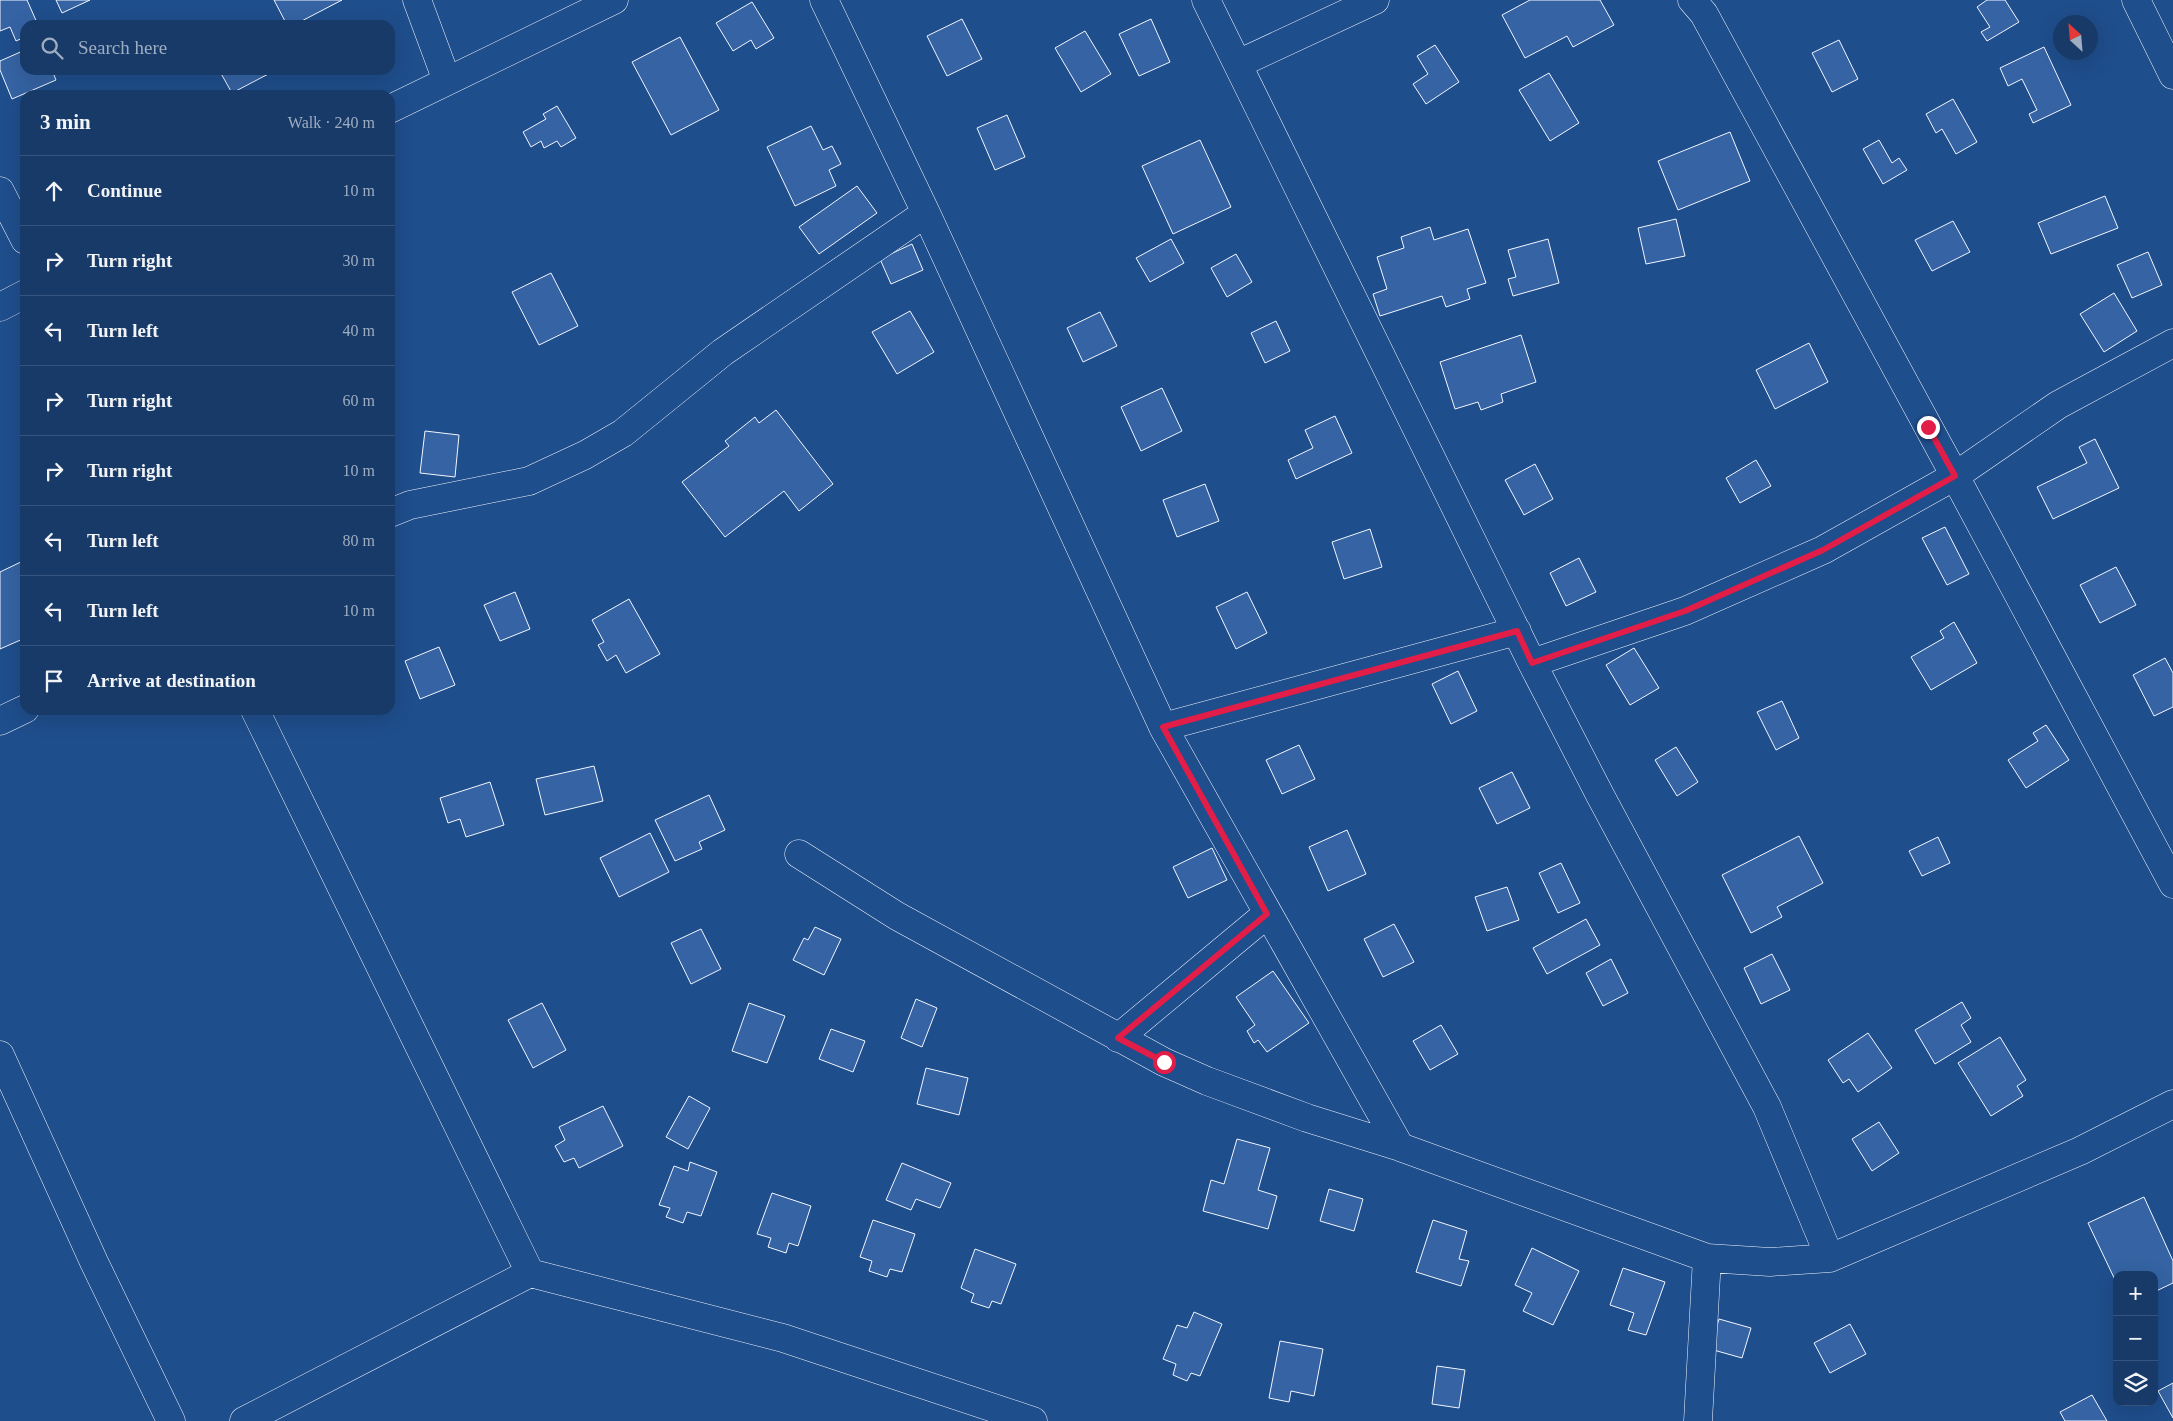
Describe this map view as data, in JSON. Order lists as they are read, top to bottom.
{
  "north": "top left",
  "page": {
    "search": "Search here",
    "heading": ["3 min", "Walk · 240 m"],
    "list": [
      ["Continue", "10 m"],
      ["Turn right", "30 m"],
      ["Turn left", "40 m"],
      ["Turn right", "60 m"],
      ["Turn right", "10 m"],
      ["Turn left", "80 m"],
      ["Turn left", "10 m"],
      "Arrive at destination"
    ],
    "map_buttons": ["+", "−"]
  }
}
